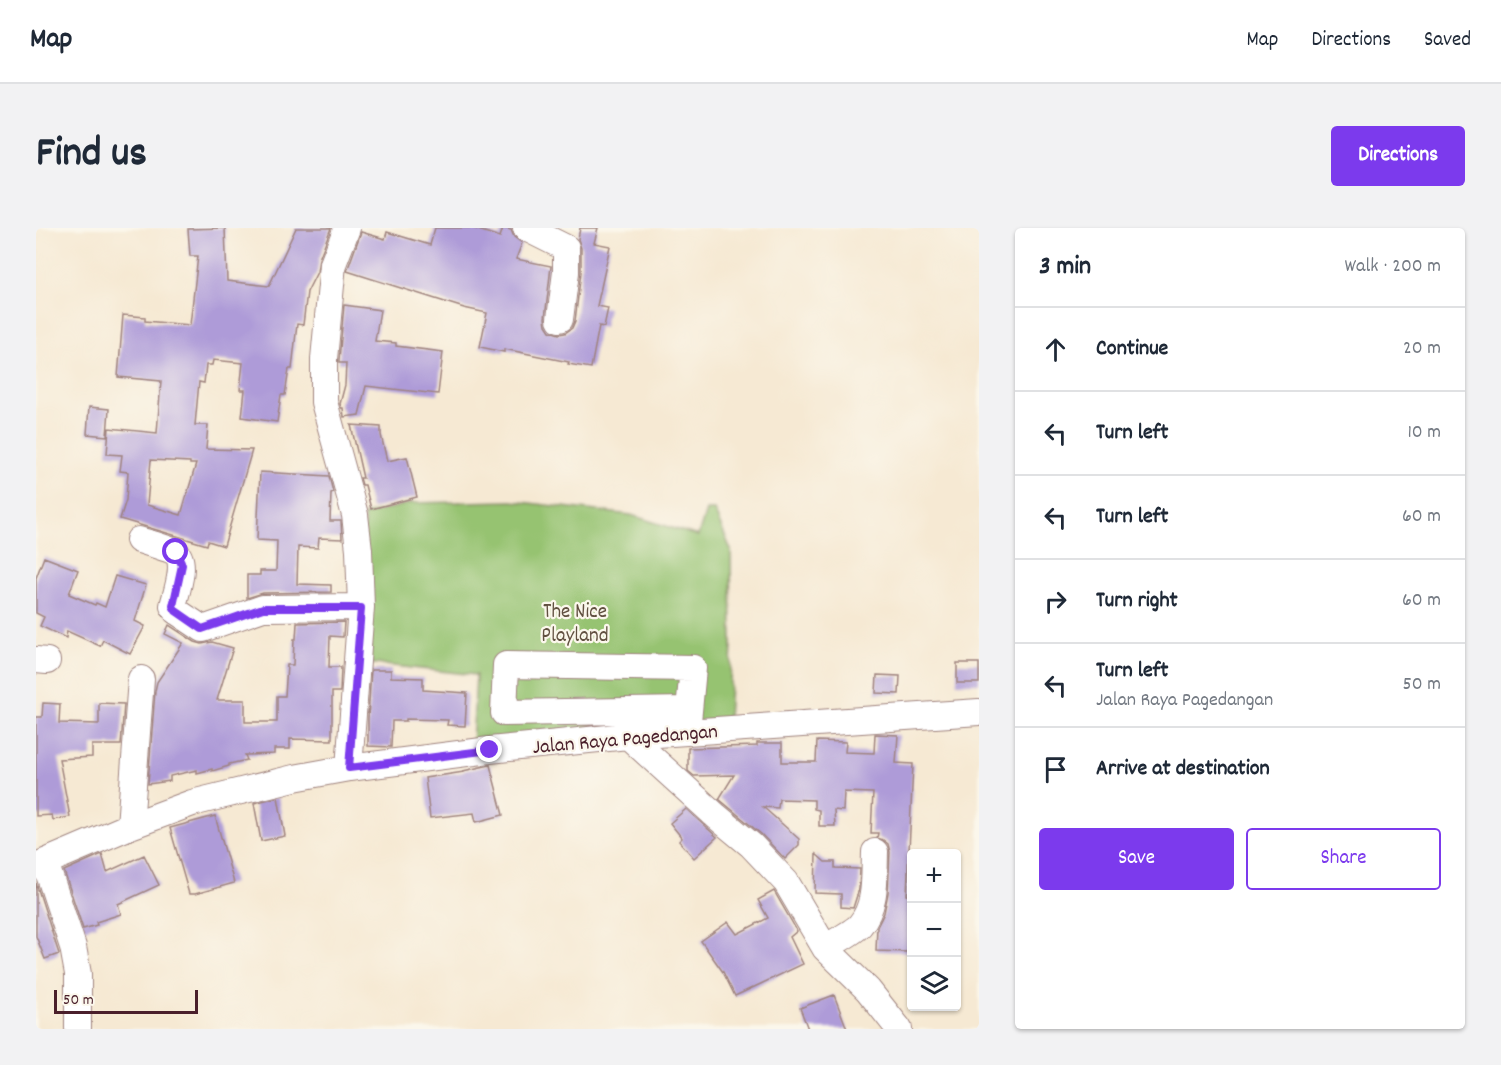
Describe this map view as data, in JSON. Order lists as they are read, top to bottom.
{
  "streets": {
    "street": ["Jalan Raya Pagedangan"]
  },
  "parks": ["The Nice Playland"],
  "scale_bar": "50 m",
  "page": {
    "header": "Map",
    "nav": ["Map", "Directions", "Saved"],
    "title": "Find us",
    "buttons": [
      "Directions",
      ["Save", "Share"]
    ],
    "heading": ["3 min", "Walk · 200 m"],
    "list": [
      ["Continue", "20 m"],
      ["Turn left", "10 m"],
      ["Turn left", "60 m"],
      ["Turn right", "60 m"],
      ["Turn left", "Jalan Raya Pagedangan", "50 m"],
      "Arrive at destination"
    ],
    "map_buttons": ["+", "−"],
    "scale": "50 m"
  }
}
